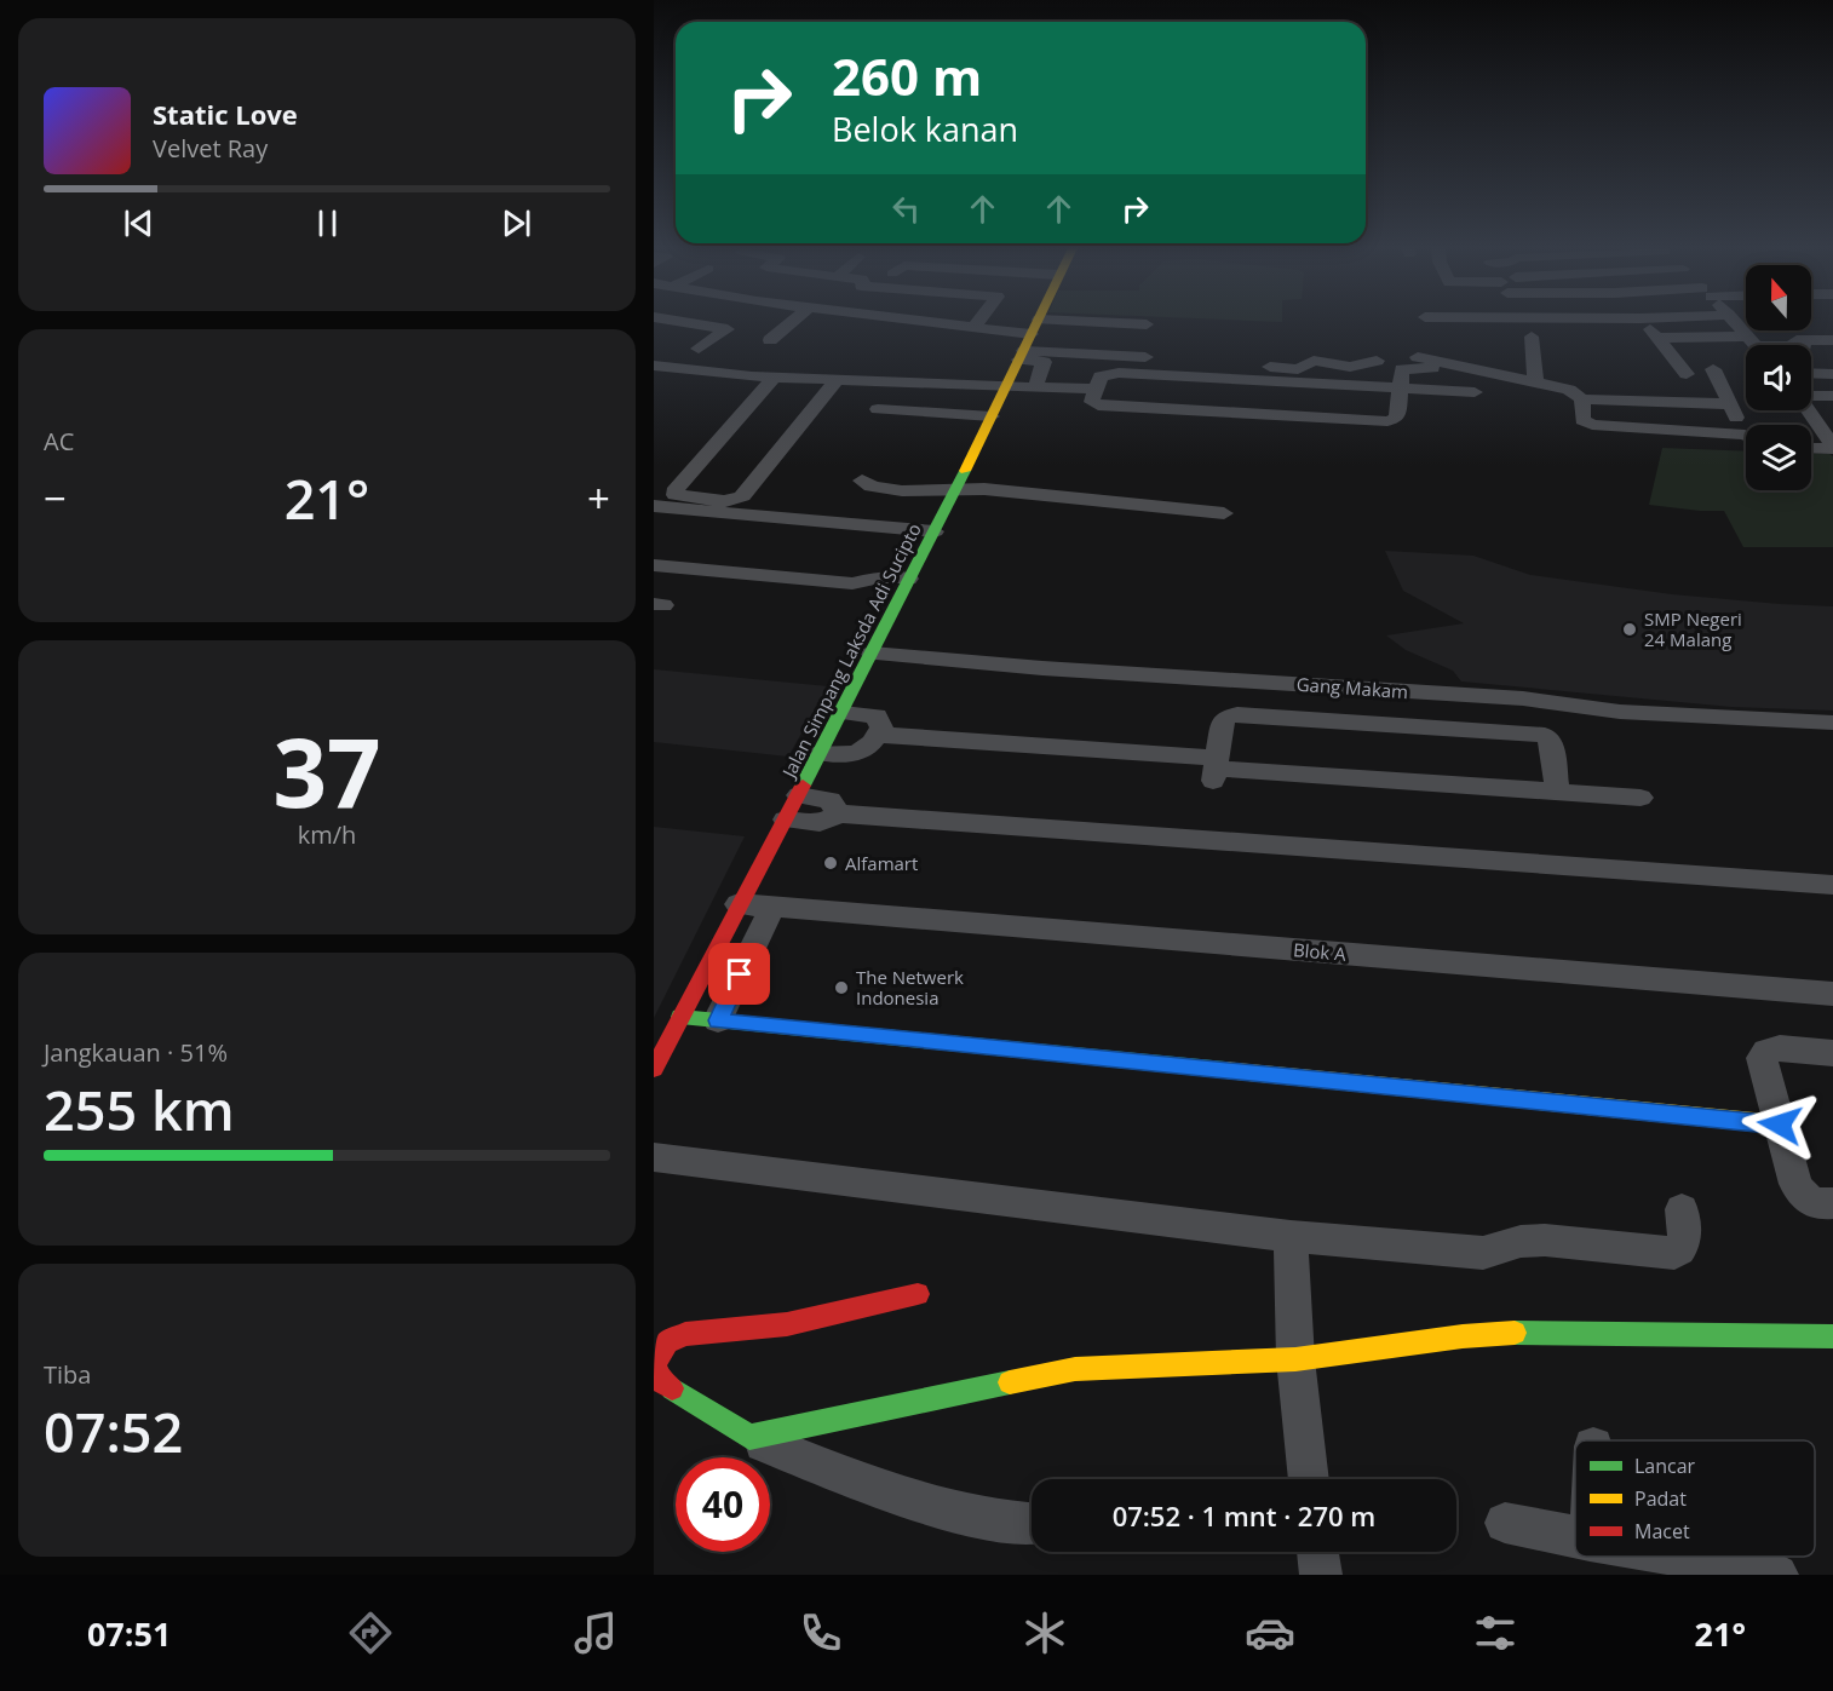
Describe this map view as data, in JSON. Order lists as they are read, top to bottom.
{
  "streets": {
    "street": ["Jalan Simpang Laksda Adi Sucipto", "Gang Makam", "Blok A"]
  },
  "crossings": [
    ["Jalan Simpang Laksda Adi Sucipto", "Gang Makam"],
    ["Jalan Simpang Laksda Adi Sucipto", "Blok A"]
  ],
  "places": ["SMP Negeri 24 Malang", "Alfamart", "The Netwerk Indonesia"],
  "legend": ["Lancar", "Padat", "Macet"],
  "north": "top",
  "page": {
    "turn": ["260 m", "Belok kanan"],
    "song": ["Static Love", "Velvet Ray"],
    "tile": [
      "AC",
      ["37", "km/h"],
      ["Jangkauan · 51%", "255 km"],
      ["Tiba", "07:52"]
    ],
    "heat": ["−", "21°", "+"],
    "limit": "40",
    "trip": "07:52 · 1 mnt · 270 m",
    "tabs": ["07:51", "21°"]
  }
}
